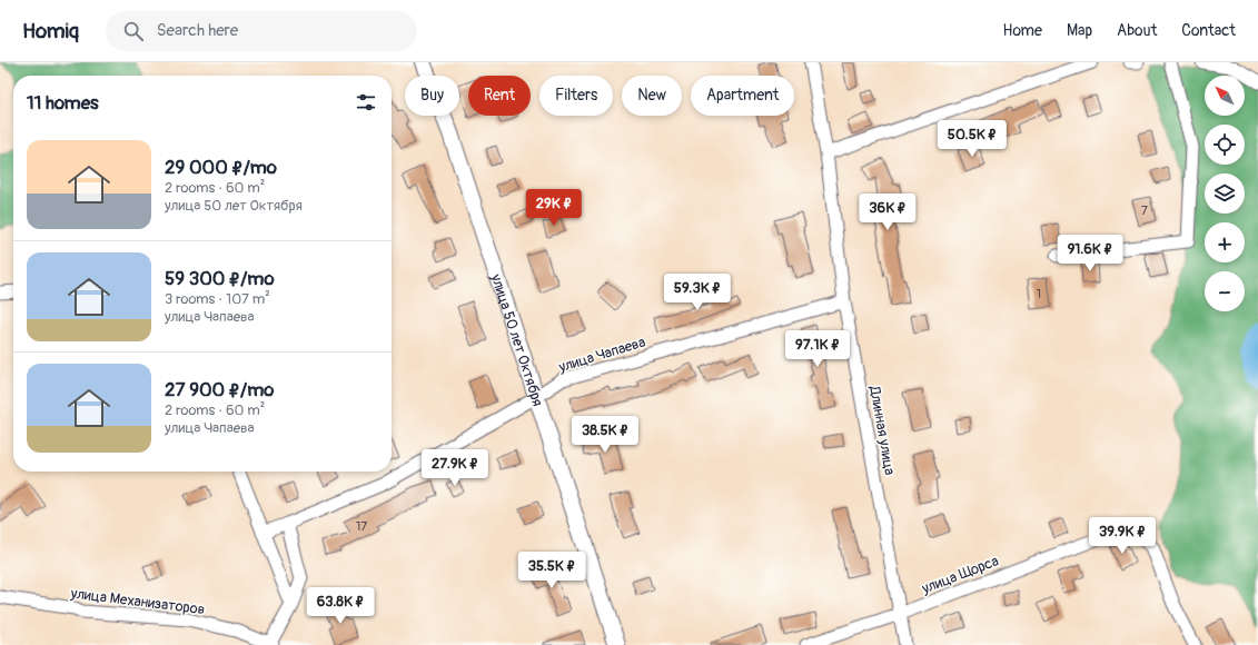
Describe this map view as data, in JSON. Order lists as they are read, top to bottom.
{
  "streets": {
    "street": [
      "улица 50 лет Октября",
      "улица Чапаева",
      "Длинная улица",
      "улица Щорса",
      "улица Механизаторов"
    ]
  },
  "crossings": [
    ["улица 50 лет Октября", "улица Чапаева"],
    ["улица Чапаева", "Длинная улица"],
    ["улица Чапаева", "улица Механизаторов"],
    ["Длинная улица", "улица Щорса"]
  ],
  "house_numbers": ["7", "1", "17"],
  "north": "top left",
  "page": {
    "header": "Homiq",
    "search": "Search here",
    "nav": [
      "Home",
      "Map",
      "About",
      "Contact"
    ],
    "map_buttons": ["+", "−"],
    "chip": [
      "Buy",
      "Rent",
      "Filters",
      "New",
      "Apartment"
    ],
    "heading": "11 homes",
    "price": [
      "50.5K ₽",
      "29K ₽",
      "36K ₽",
      "91.6K ₽",
      "59.3K ₽",
      "97.1K ₽",
      "38.5K ₽",
      "27.9K ₽",
      "39.9K ₽",
      "35.5K ₽",
      "63.8K ₽"
    ],
    "list": [
      {
        "name": "29 000 ₽/mo",
        "note": "2 rooms · 60 m² · улица 50 лет Октября"
      },
      {
        "name": "59 300 ₽/mo",
        "note": "3 rooms · 107 m² · улица Чапаева"
      },
      {
        "name": "27 900 ₽/mo",
        "note": "2 rooms · 60 m² · улица Чапаева"
      }
    ]
  }
}
